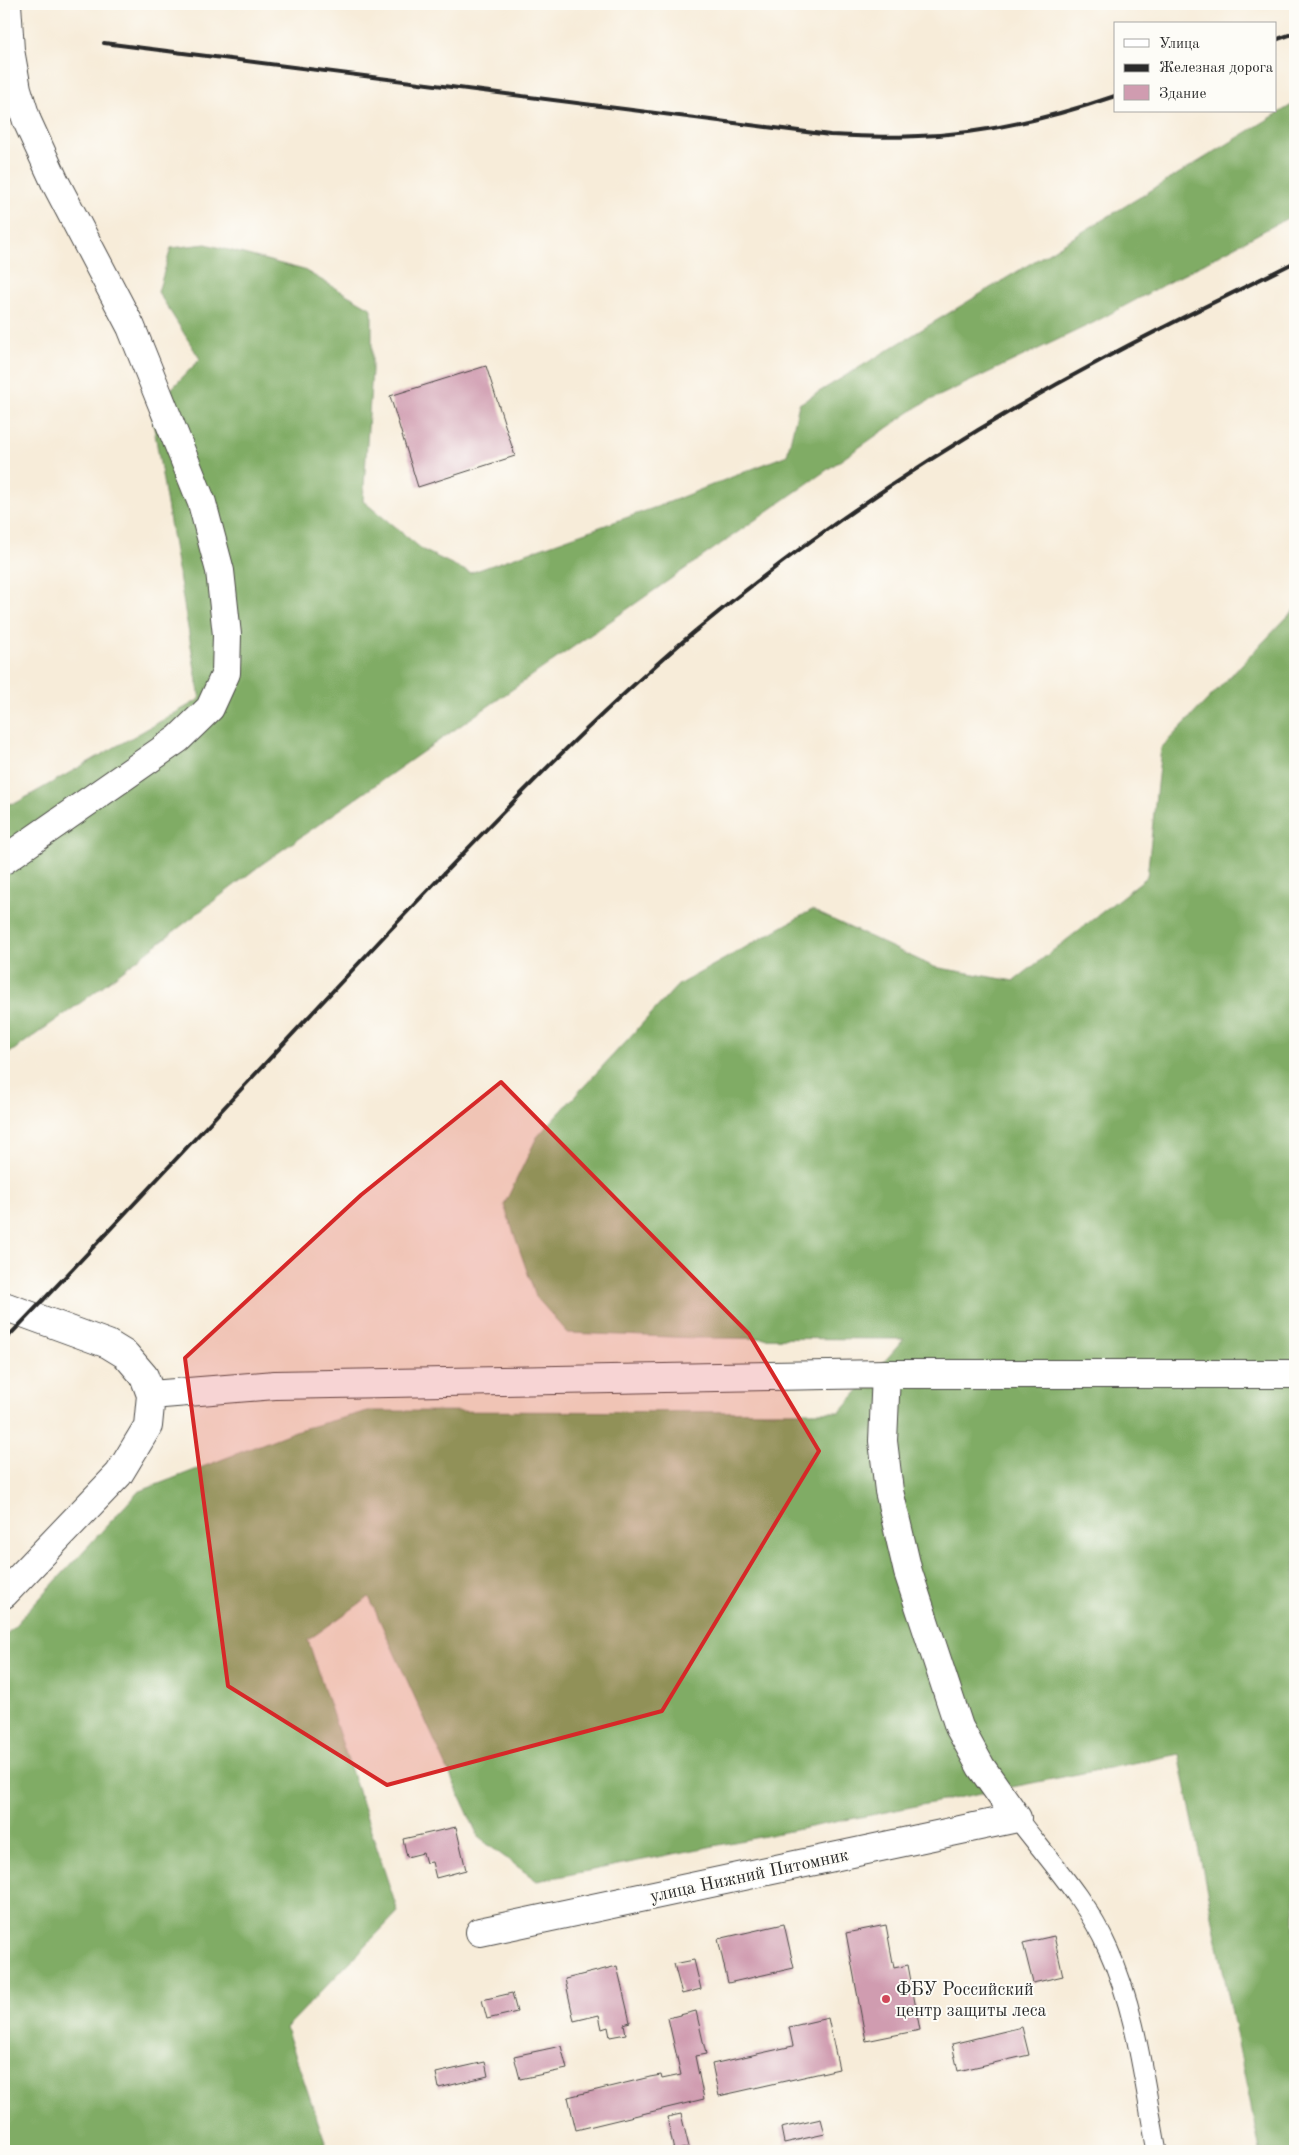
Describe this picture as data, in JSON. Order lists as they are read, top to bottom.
{
  "streets": {
    "street": ["улица Нижний Питомник"]
  },
  "places": ["ФБУ Российский центр защиты леса"],
  "legend": ["Улица", "Железная дорога", "Здание"]
}
